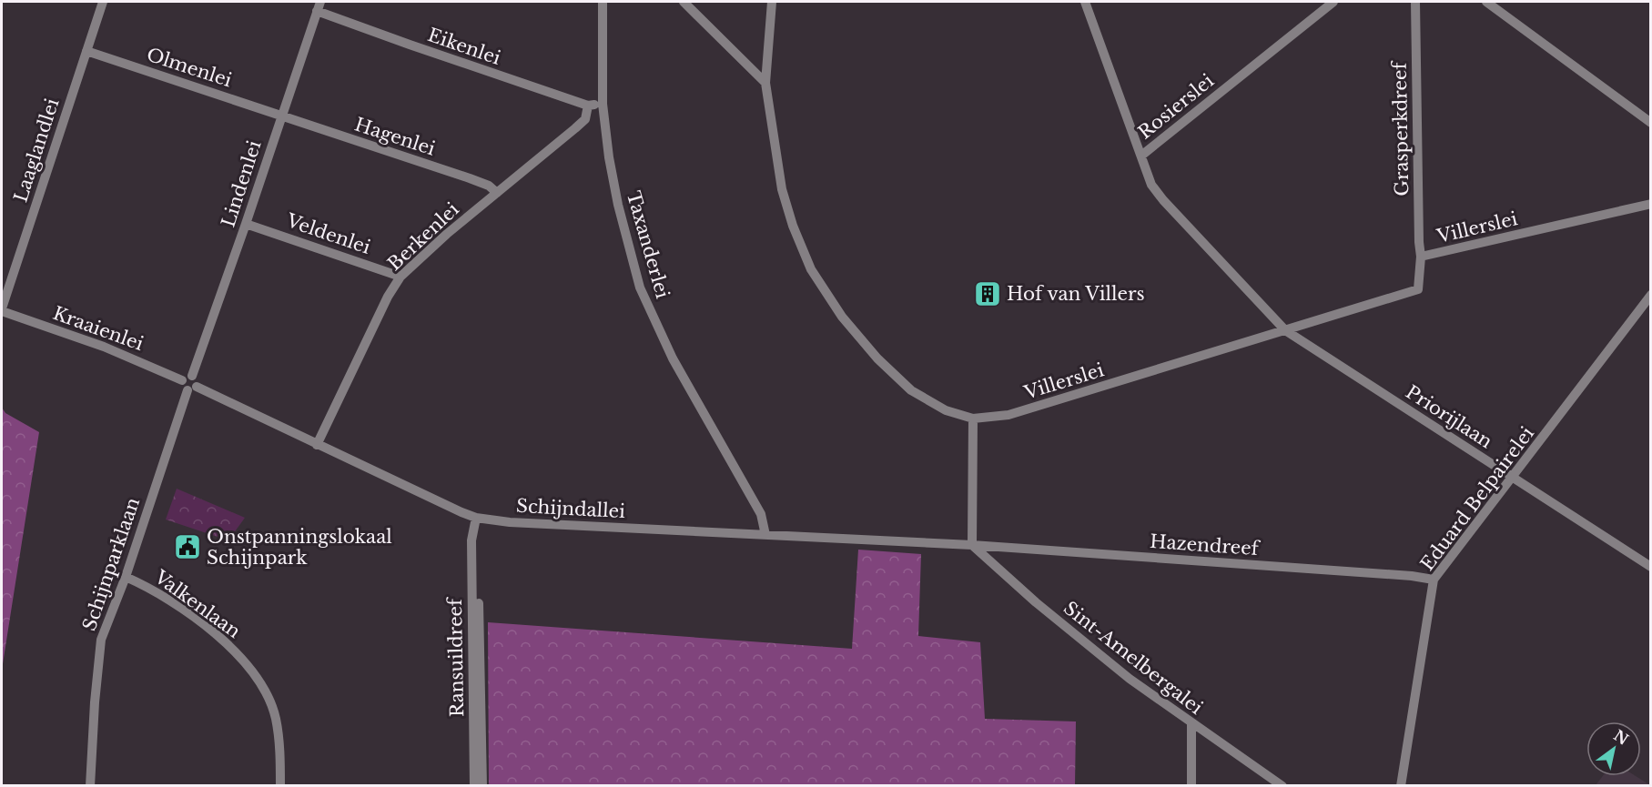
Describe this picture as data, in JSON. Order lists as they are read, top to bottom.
{
  "streets": {
    "street": [
      "Eikenlei",
      "Olmenlei",
      "Rosierslei",
      "Grasperkdreef",
      "Hagenlei",
      "Laaglandlei",
      "Lindenlei",
      "Villerslei",
      "Veldenlei",
      "Berkenlei",
      "Taxanderlei",
      "Kraaienlei",
      "Priorijlaan",
      "Eduard Belpairelei",
      "Schijndallei",
      "Hazendreef",
      "Schijnparklaan",
      "Valkenlaan",
      "Ransuildreef",
      "Sint-Amelbergalei"
    ]
  },
  "crossings": [
    ["Eikenlei", "Lindenlei"],
    ["Eikenlei", "Taxanderlei"],
    ["Olmenlei", "Hagenlei"],
    ["Olmenlei", "Laaglandlei"],
    ["Olmenlei", "Lindenlei"],
    ["Rosierslei", "Villerslei"],
    ["Rosierslei", "Priorijlaan"],
    ["Grasperkdreef", "Villerslei"],
    ["Hagenlei", "Lindenlei"],
    ["Hagenlei", "Berkenlei"],
    ["Laaglandlei", "Kraaienlei"],
    ["Lindenlei", "Veldenlei"],
    ["Lindenlei", "Kraaienlei"],
    ["Lindenlei", "Schijndallei"],
    ["Lindenlei", "Schijnparklaan"],
    ["Villerslei", "Priorijlaan"],
    ["Veldenlei", "Berkenlei"],
    ["Berkenlei", "Schijndallei"],
    ["Taxanderlei", "Schijndallei"],
    ["Kraaienlei", "Schijndallei"],
    ["Kraaienlei", "Schijnparklaan"],
    ["Priorijlaan", "Eduard Belpairelei"],
    ["Eduard Belpairelei", "Hazendreef"],
    ["Schijndallei", "Hazendreef"],
    ["Schijndallei", "Schijnparklaan"],
    ["Schijndallei", "Ransuildreef"],
    ["Schijndallei", "Sint-Amelbergalei"],
    ["Hazendreef", "Sint-Amelbergalei"],
    ["Schijnparklaan", "Valkenlaan"]
  ],
  "places": {
    "building": ["Hof van Villers"],
    "public building": ["Onstpanningslokaal Schijnpark"]
  },
  "north": "top right"
}
